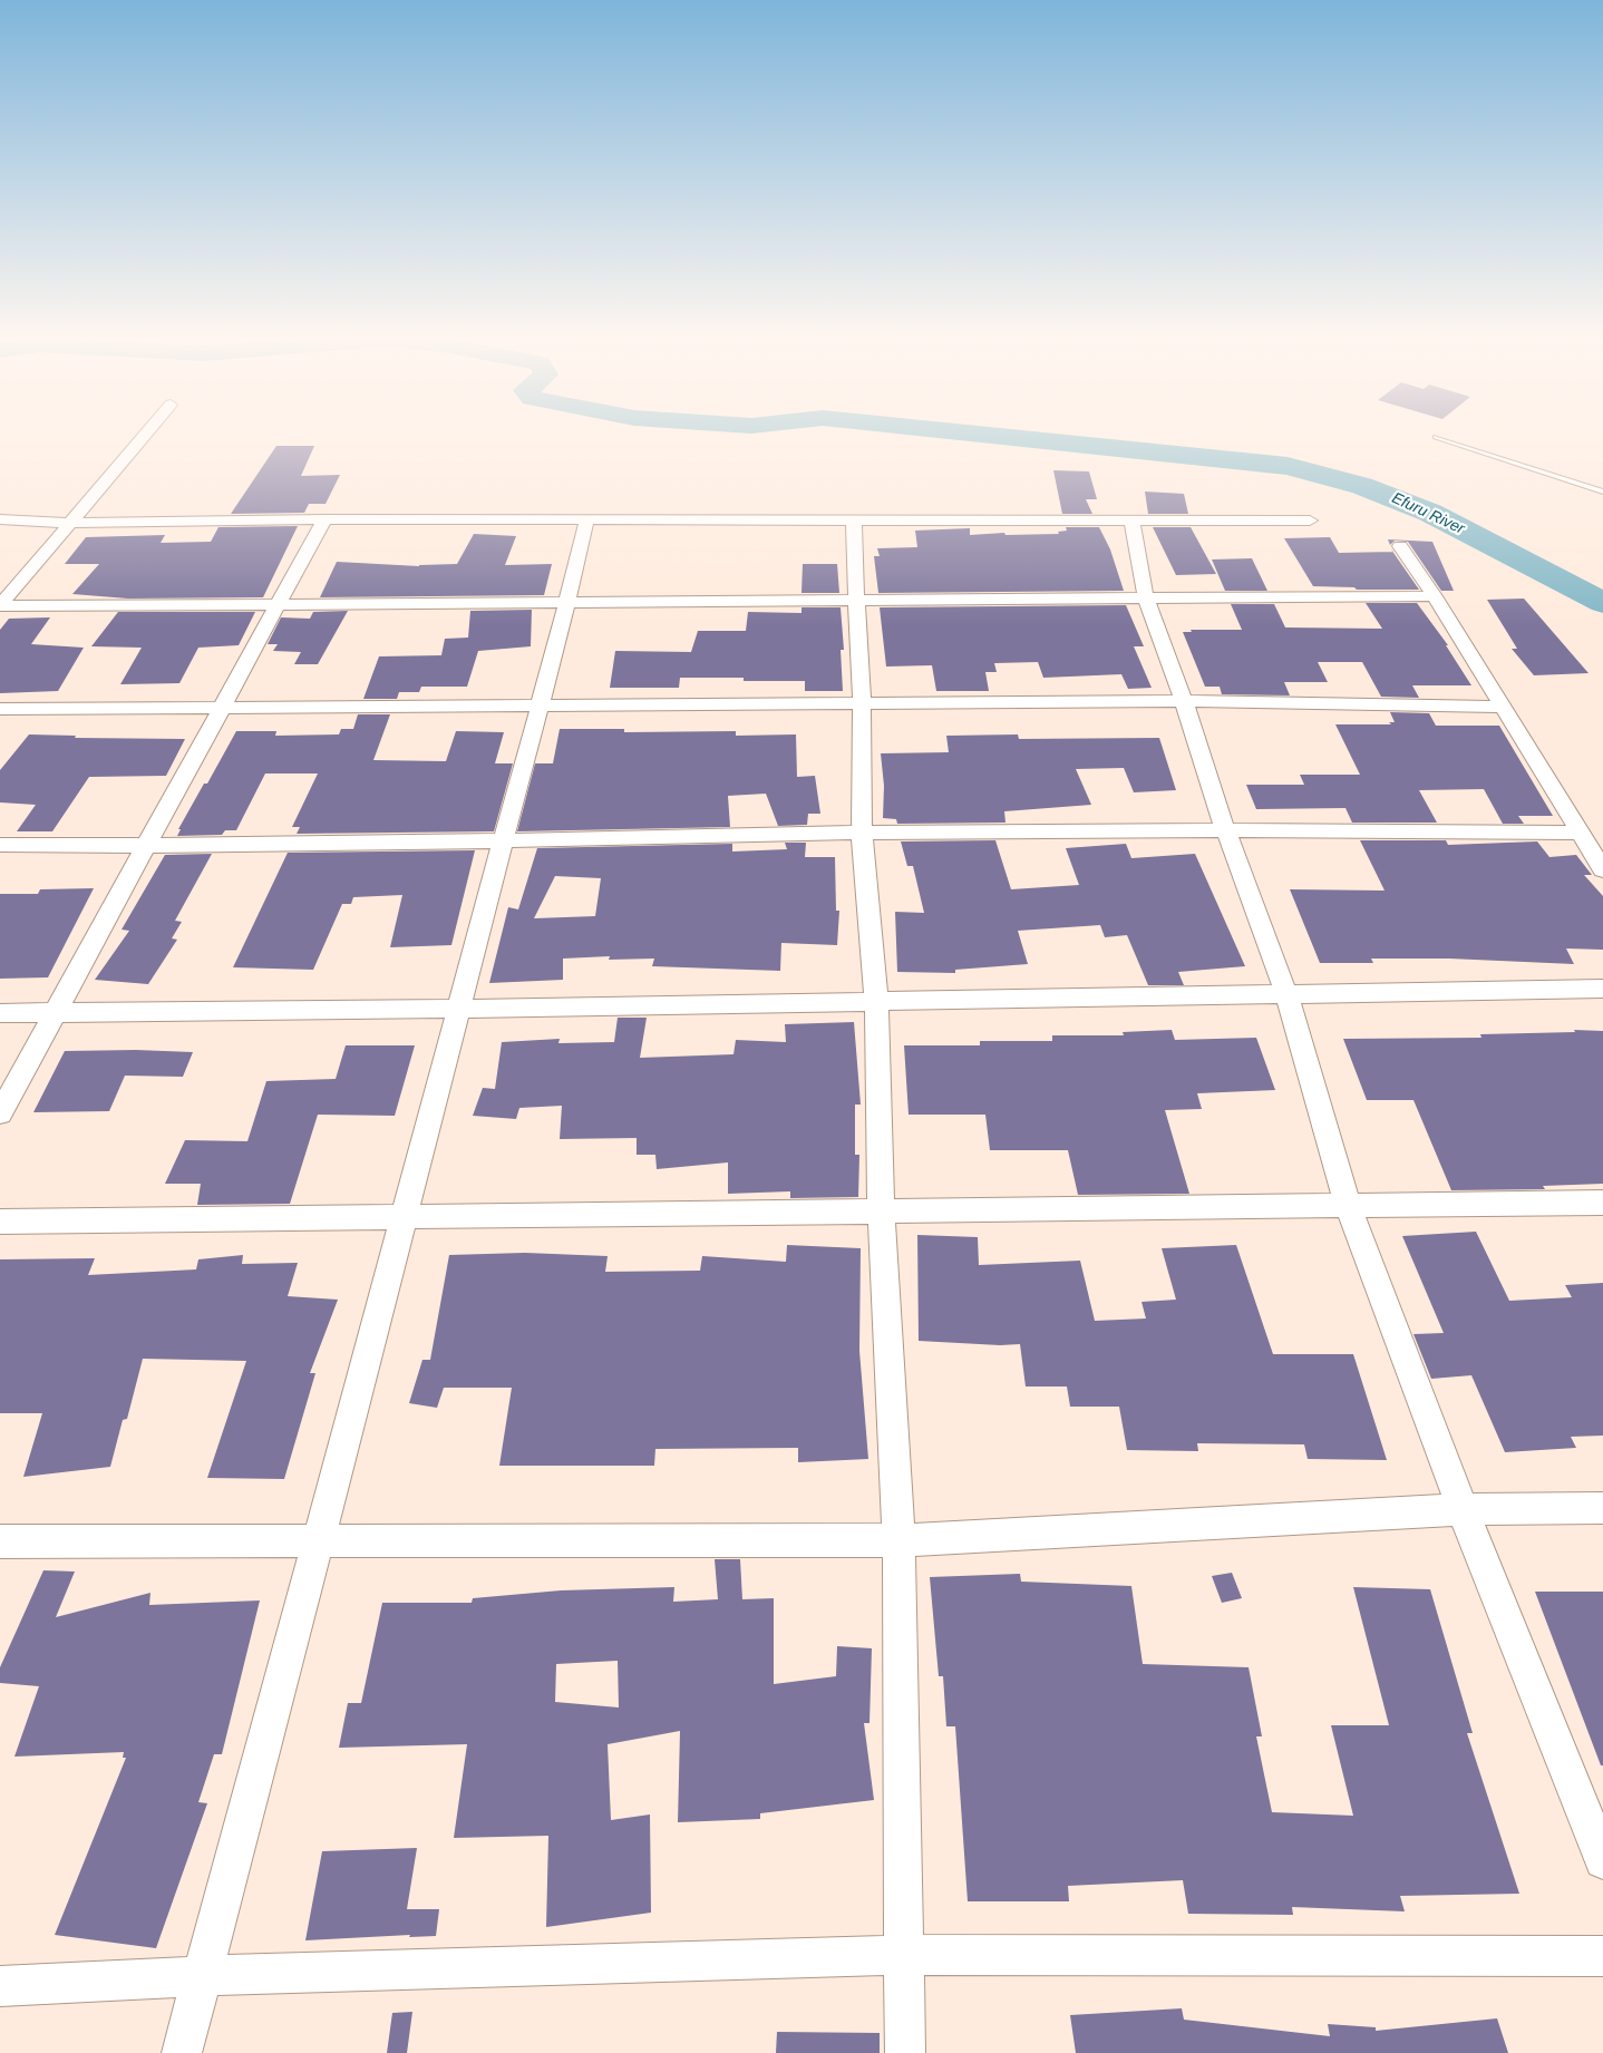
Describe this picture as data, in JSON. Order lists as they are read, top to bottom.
{
  "water": ["Efuru River"]
}
